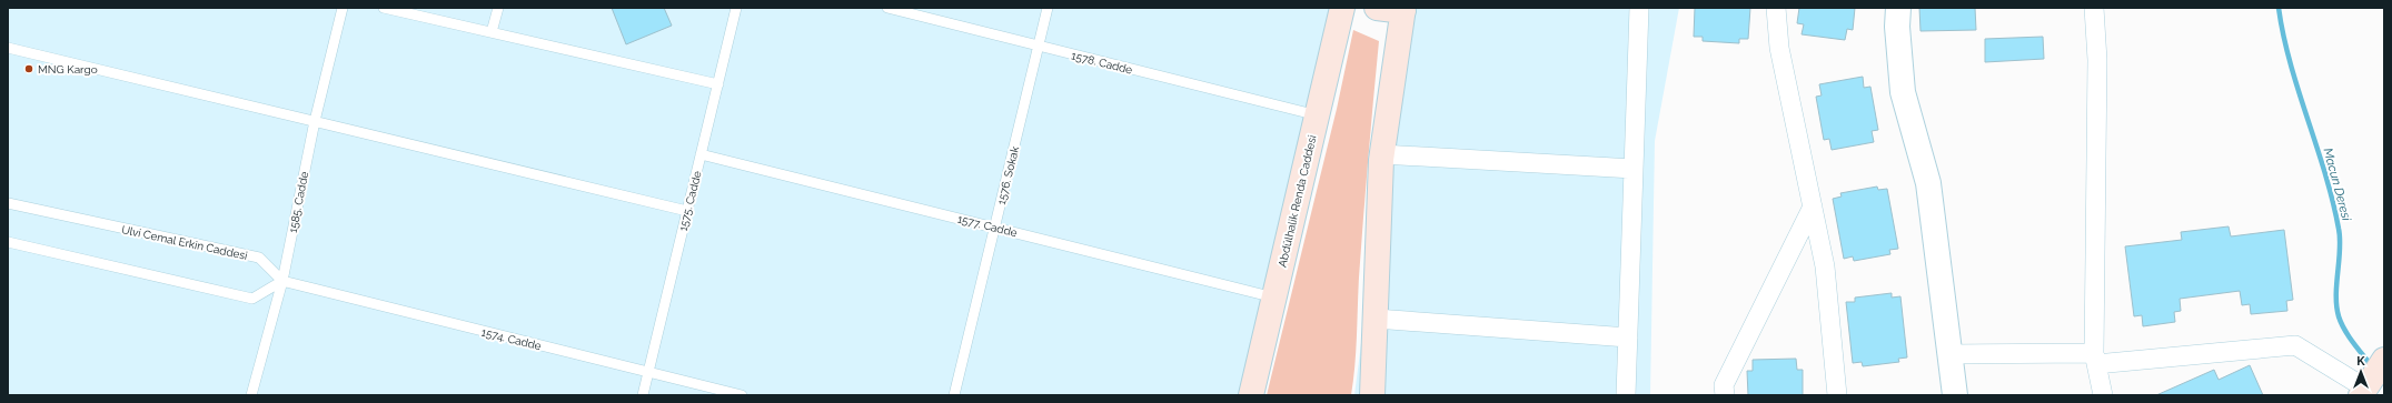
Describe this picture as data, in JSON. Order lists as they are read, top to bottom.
{
  "streets": {
    "main road": ["Abdülhalik Renda Caddesi"],
    "lane": [
      "1578. Cadde",
      "1576. Sokak",
      "1575. Cadde",
      "1585. Cadde",
      "1577. Cadde",
      "Ulvi Cemal Erkin Caddesi",
      "1574. Cadde"
    ]
  },
  "crossings": [
    ["1578. Cadde", "1576. Sokak"],
    ["1578. Cadde", "Abdülhalik Renda Caddesi"],
    ["1576. Sokak", "1577. Cadde"],
    ["1575. Cadde", "1577. Cadde"],
    ["1575. Cadde", "1574. Cadde"],
    ["Abdülhalik Renda Caddesi", "1577. Cadde"],
    ["1585. Cadde", "Ulvi Cemal Erkin Caddesi"],
    ["1585. Cadde", "1574. Cadde"],
    ["Ulvi Cemal Erkin Caddesi", "1574. Cadde"]
  ],
  "water": ["Macun Deresi"],
  "places": ["MNG Kargo"],
  "north": "top"
}
